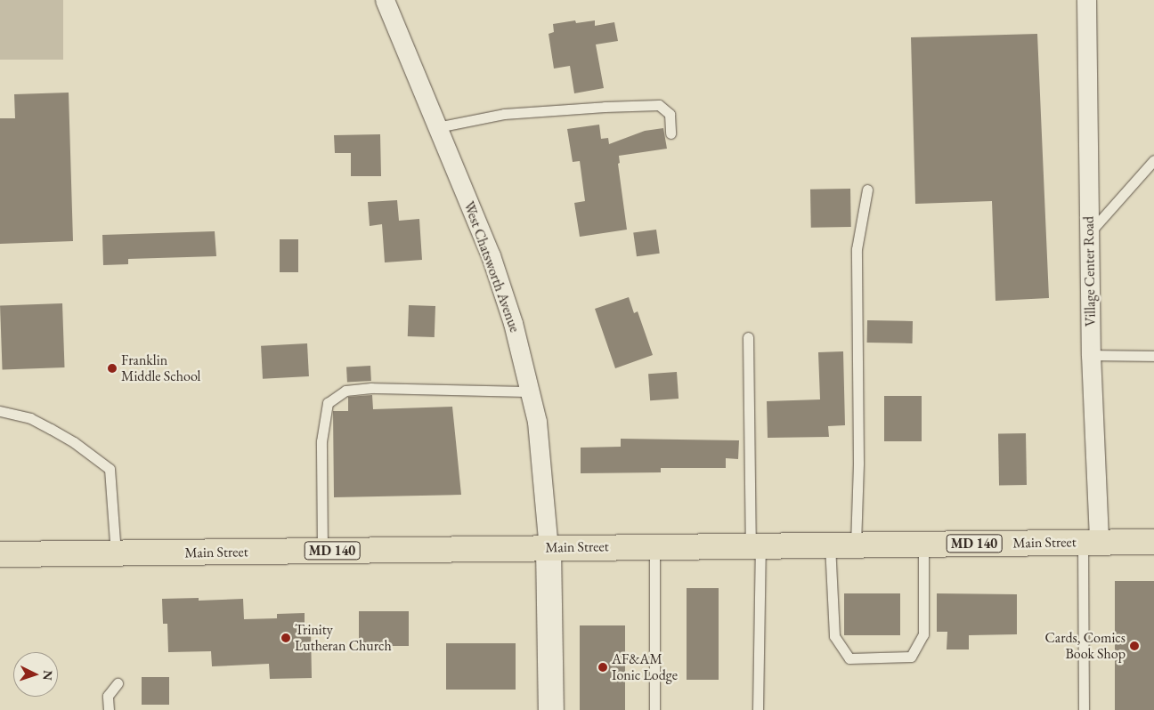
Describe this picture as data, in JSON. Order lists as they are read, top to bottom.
{
  "streets": {
    "main road": ["Main Street", "MD 140"],
    "street": ["West Chatsworth Avenue", "Village Center Road"]
  },
  "crossings": [
    ["West Chatsworth Avenue", "Main Street"],
    ["Village Center Road", "Main Street"]
  ],
  "places": [
    "Franklin Middle School",
    "Trinity Lutheran Church",
    "Cards, Comics Book Shop",
    "AF&AM Ionic Lodge"
  ],
  "north": "right"
}
